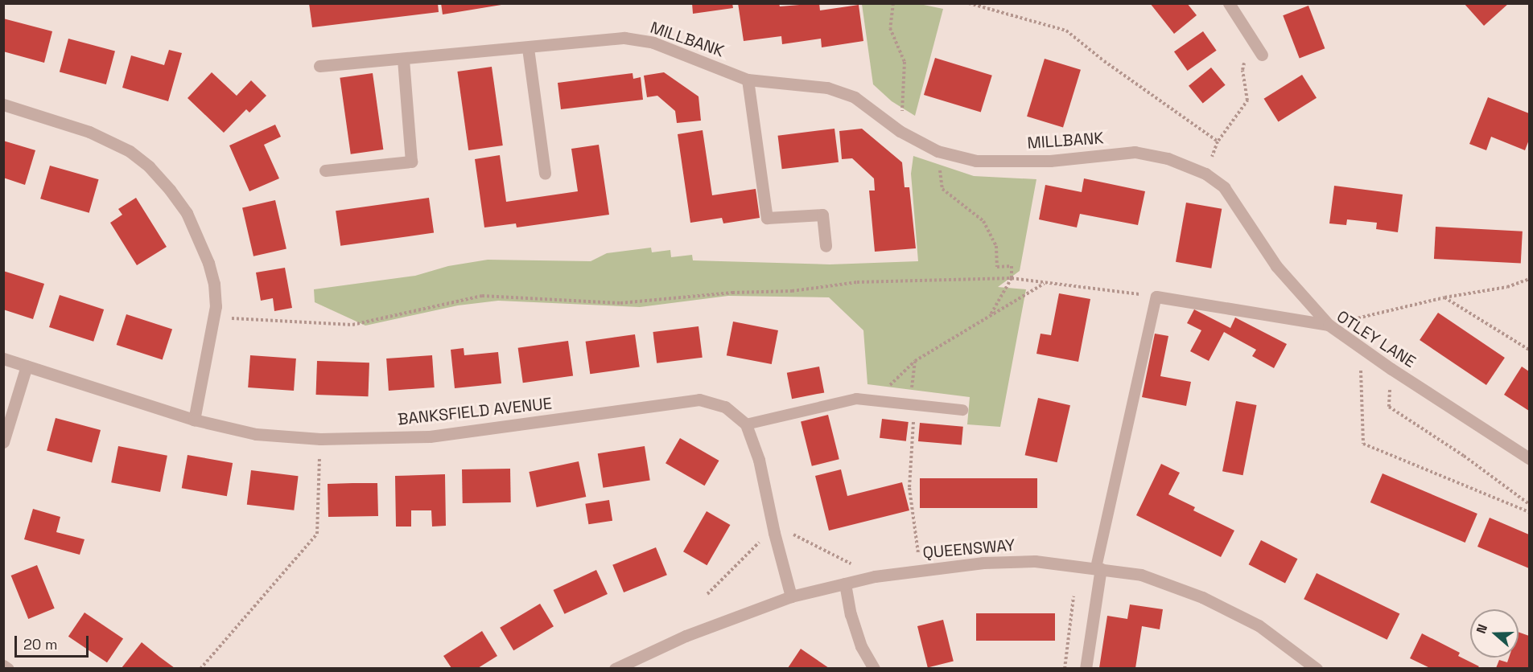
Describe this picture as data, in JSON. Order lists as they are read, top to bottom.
{
  "streets": {
    "street": [
      "MILLBANK",
      "OTLEY LANE",
      "BANKSFIELD AVENUE",
      "QUEENSWAY"
    ]
  },
  "crossings": [
    ["MILLBANK", "OTLEY LANE"],
    ["BANKSFIELD AVENUE", "QUEENSWAY"]
  ],
  "scale_bar": "20 m",
  "north": "left"
}
